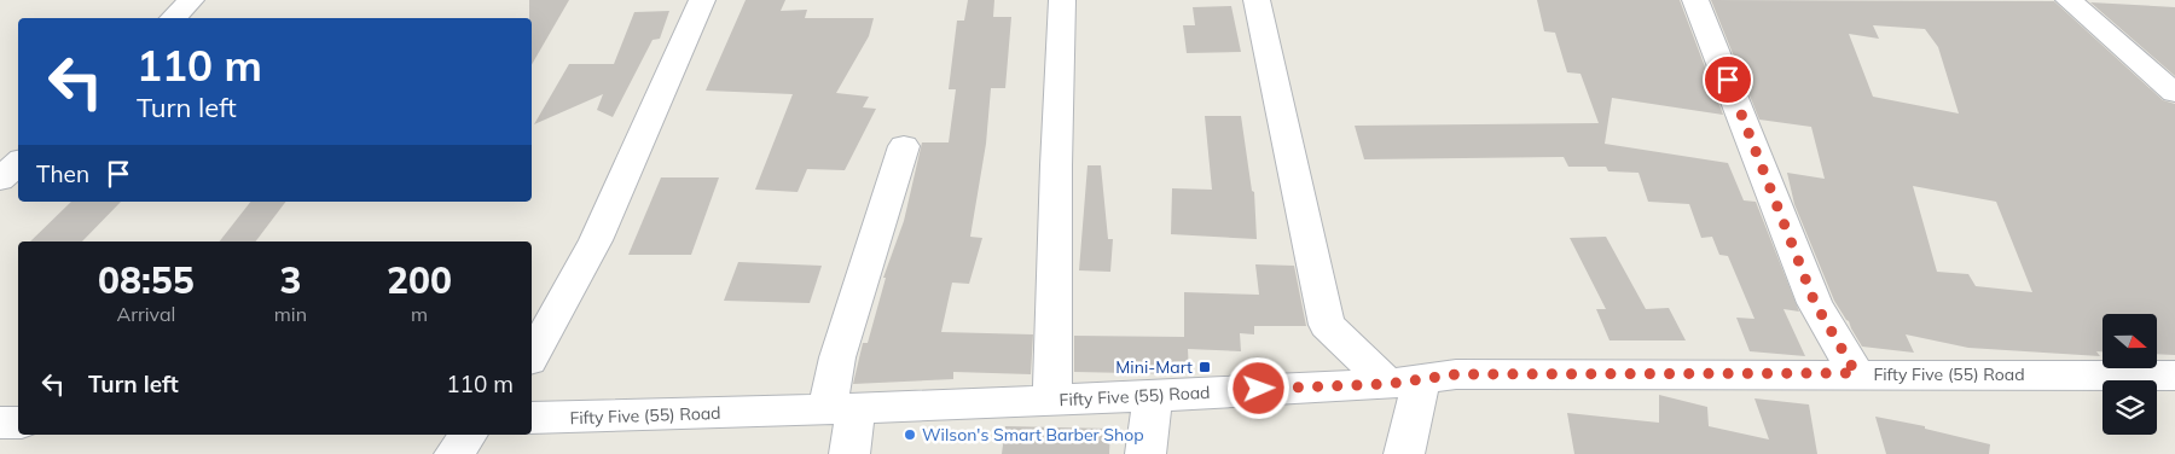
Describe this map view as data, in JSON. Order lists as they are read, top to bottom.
{
  "streets": {
    "street": ["Fifty Five (55) Road"]
  },
  "places": {
    "transit": ["Mini-Mart"],
    "other": ["Wilson's Smart Barber Shop"]
  },
  "north": "right",
  "page": {
    "turn": ["110 m", "Turn left"],
    "then": "Then",
    "eta": [
      "08:55",
      "Arrival",
      "3",
      "min",
      "200",
      "m"
    ],
    "list": [
      {
        "name": "Turn left",
        "value": "110 m"
      }
    ]
  }
}
